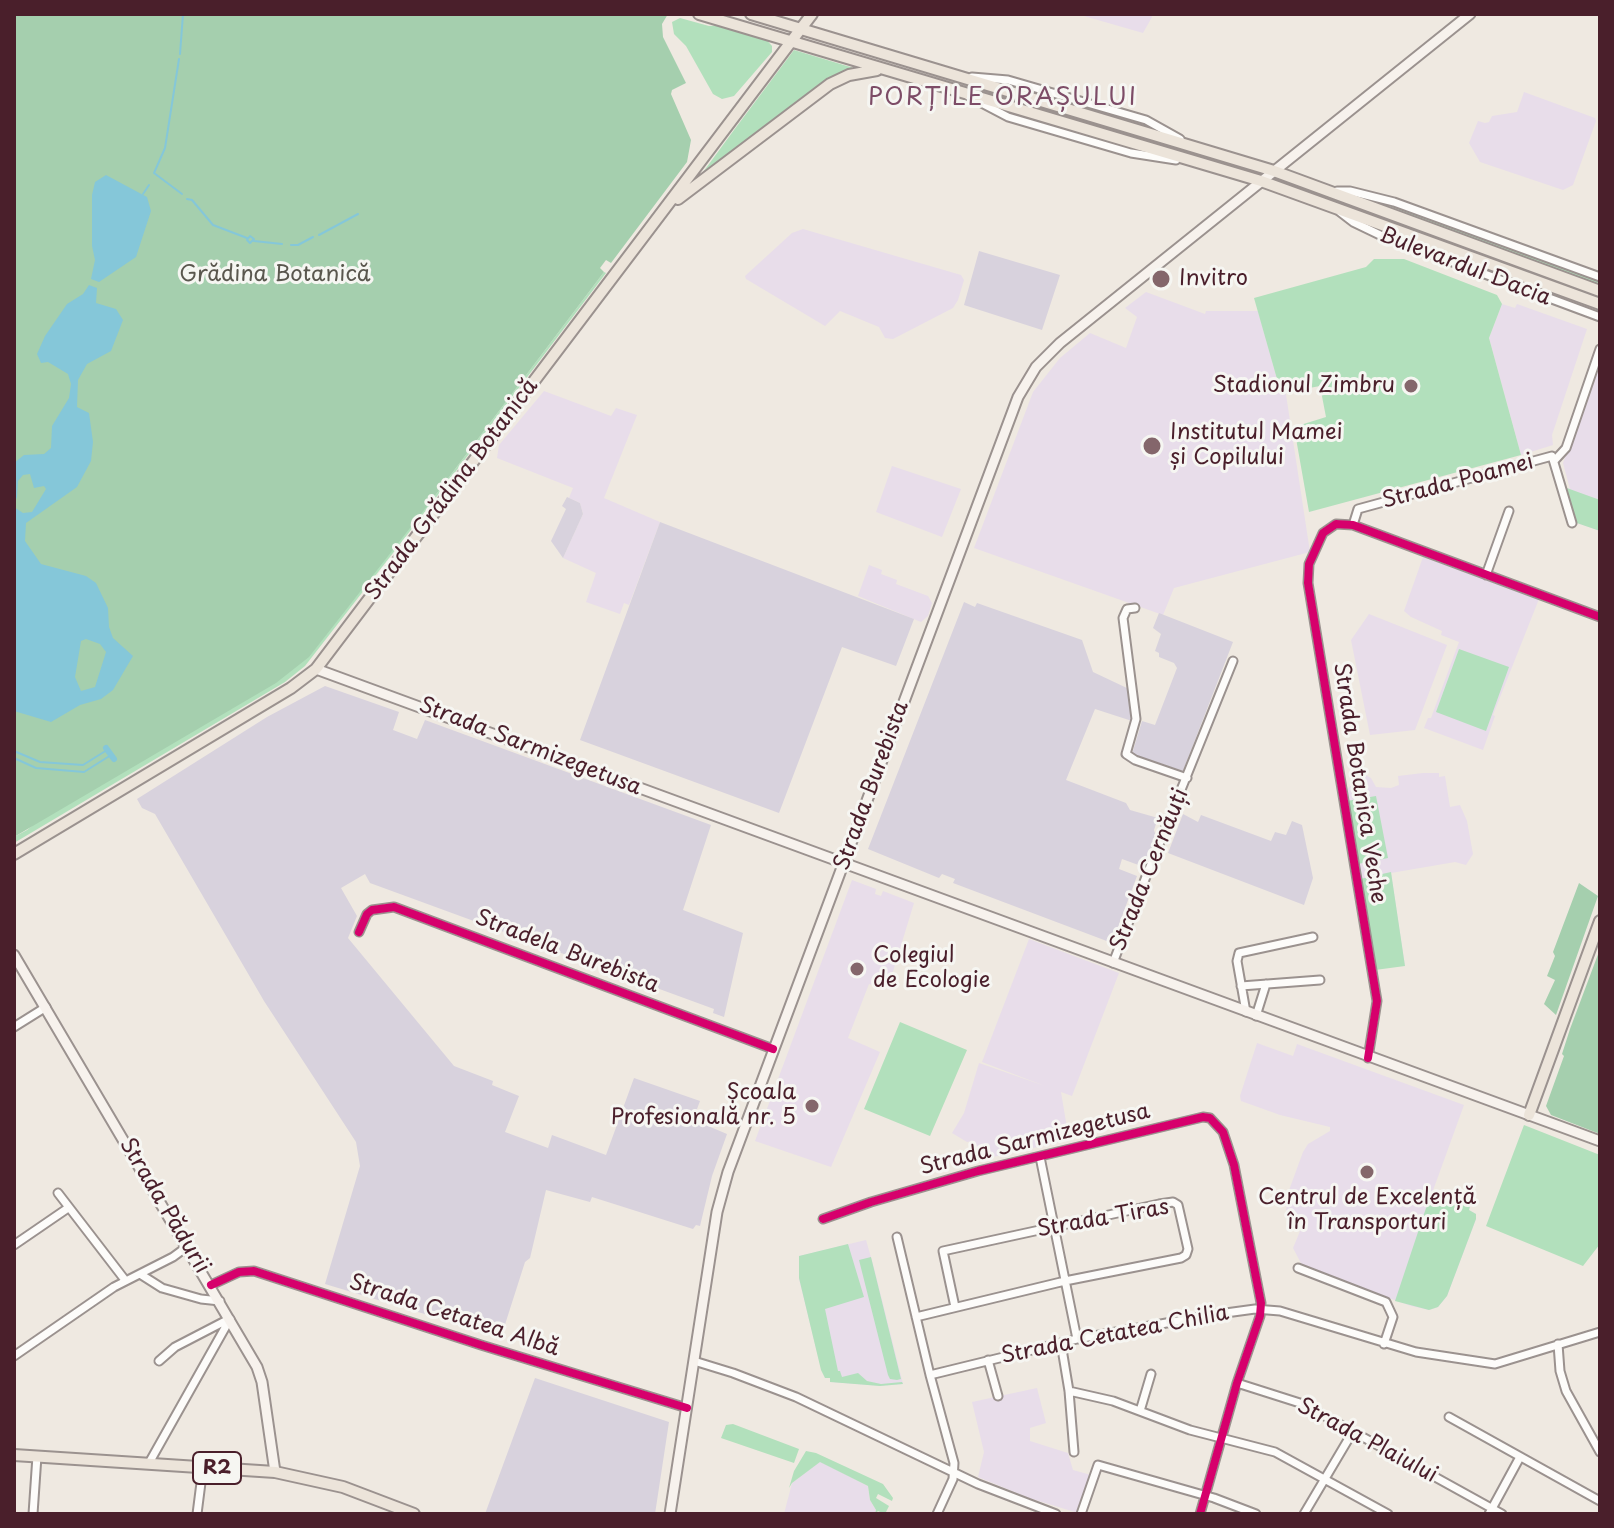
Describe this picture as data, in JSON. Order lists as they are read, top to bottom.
{
  "streets": {
    "main road": [
      "Bulevardul Dacia",
      "Strada Grădina Botanică",
      "Strada Sarmizegetusa",
      "Strada Burebista",
      "Strada Pădurii",
      "R2"
    ],
    "street": [
      "Strada Poamei",
      "Strada Botanica Veche",
      "Strada Cernăuți",
      "Stradela Burebista",
      "Strada Tiras",
      "Strada Cetatea Albă",
      "Strada Cetatea Chilia",
      "Strada Plaiului"
    ]
  },
  "crossings": [
    ["Bulevardul Dacia", "Strada Grădina Botanică"],
    ["Bulevardul Dacia", "Strada Burebista"],
    ["Strada Poamei", "Strada Botanica Veche"],
    ["Strada Grădina Botanică", "Strada Sarmizegetusa"],
    ["Strada Sarmizegetusa", "Strada Botanica Veche"],
    ["Strada Sarmizegetusa", "Strada Burebista"],
    ["Strada Sarmizegetusa", "Strada Cernăuți"],
    ["Strada Sarmizegetusa", "Strada Cetatea Chilia"],
    ["Strada Burebista", "Stradela Burebista"],
    ["Strada Burebista", "Strada Cetatea Albă"],
    ["Strada Pădurii", "Strada Cetatea Albă"],
    ["Strada Pădurii", "R2"]
  ],
  "districts": ["PORȚILE ORAȘULUI"],
  "parks": ["Grădina Botanică"],
  "places": [
    "Invitro",
    "Stadionul Zimbru",
    "Institutul Mamei și Copilului",
    "Colegiul de Ecologie",
    "Școala Profesională nr. 5",
    "Centrul de Excelență în Transporturi"
  ]
}
